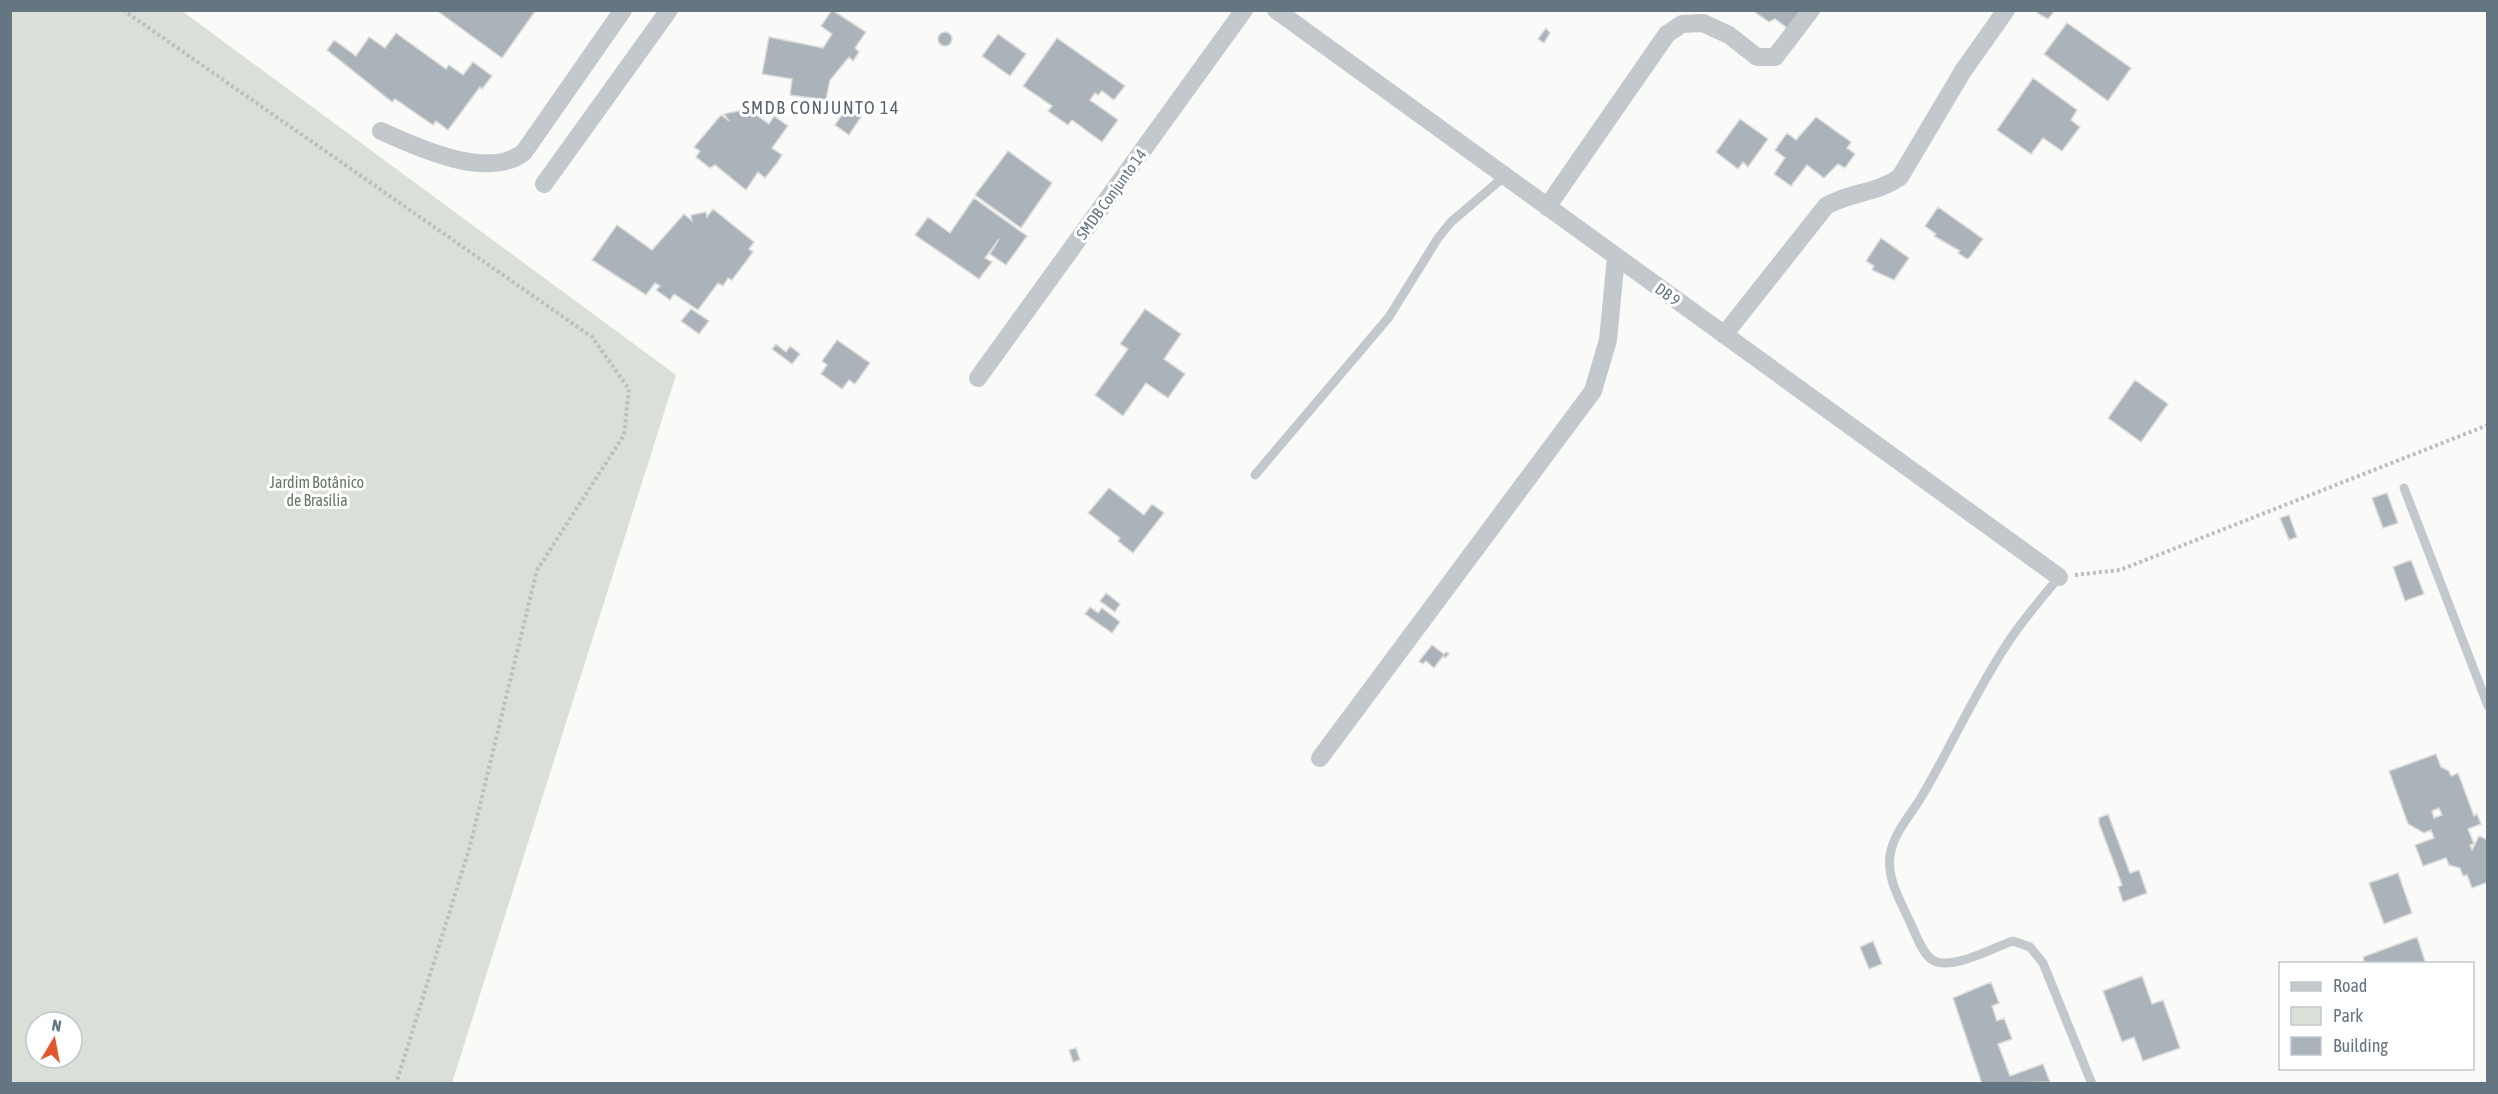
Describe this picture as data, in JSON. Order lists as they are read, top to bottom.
{
  "streets": {
    "street": ["SMDB Conjunto 14", "DB 9"]
  },
  "districts": ["SMDB CONJUNTO 14"],
  "parks": ["Jardim Botânico de Brasília"],
  "legend": ["Road", "Park", "Building"],
  "north": "top"
}
